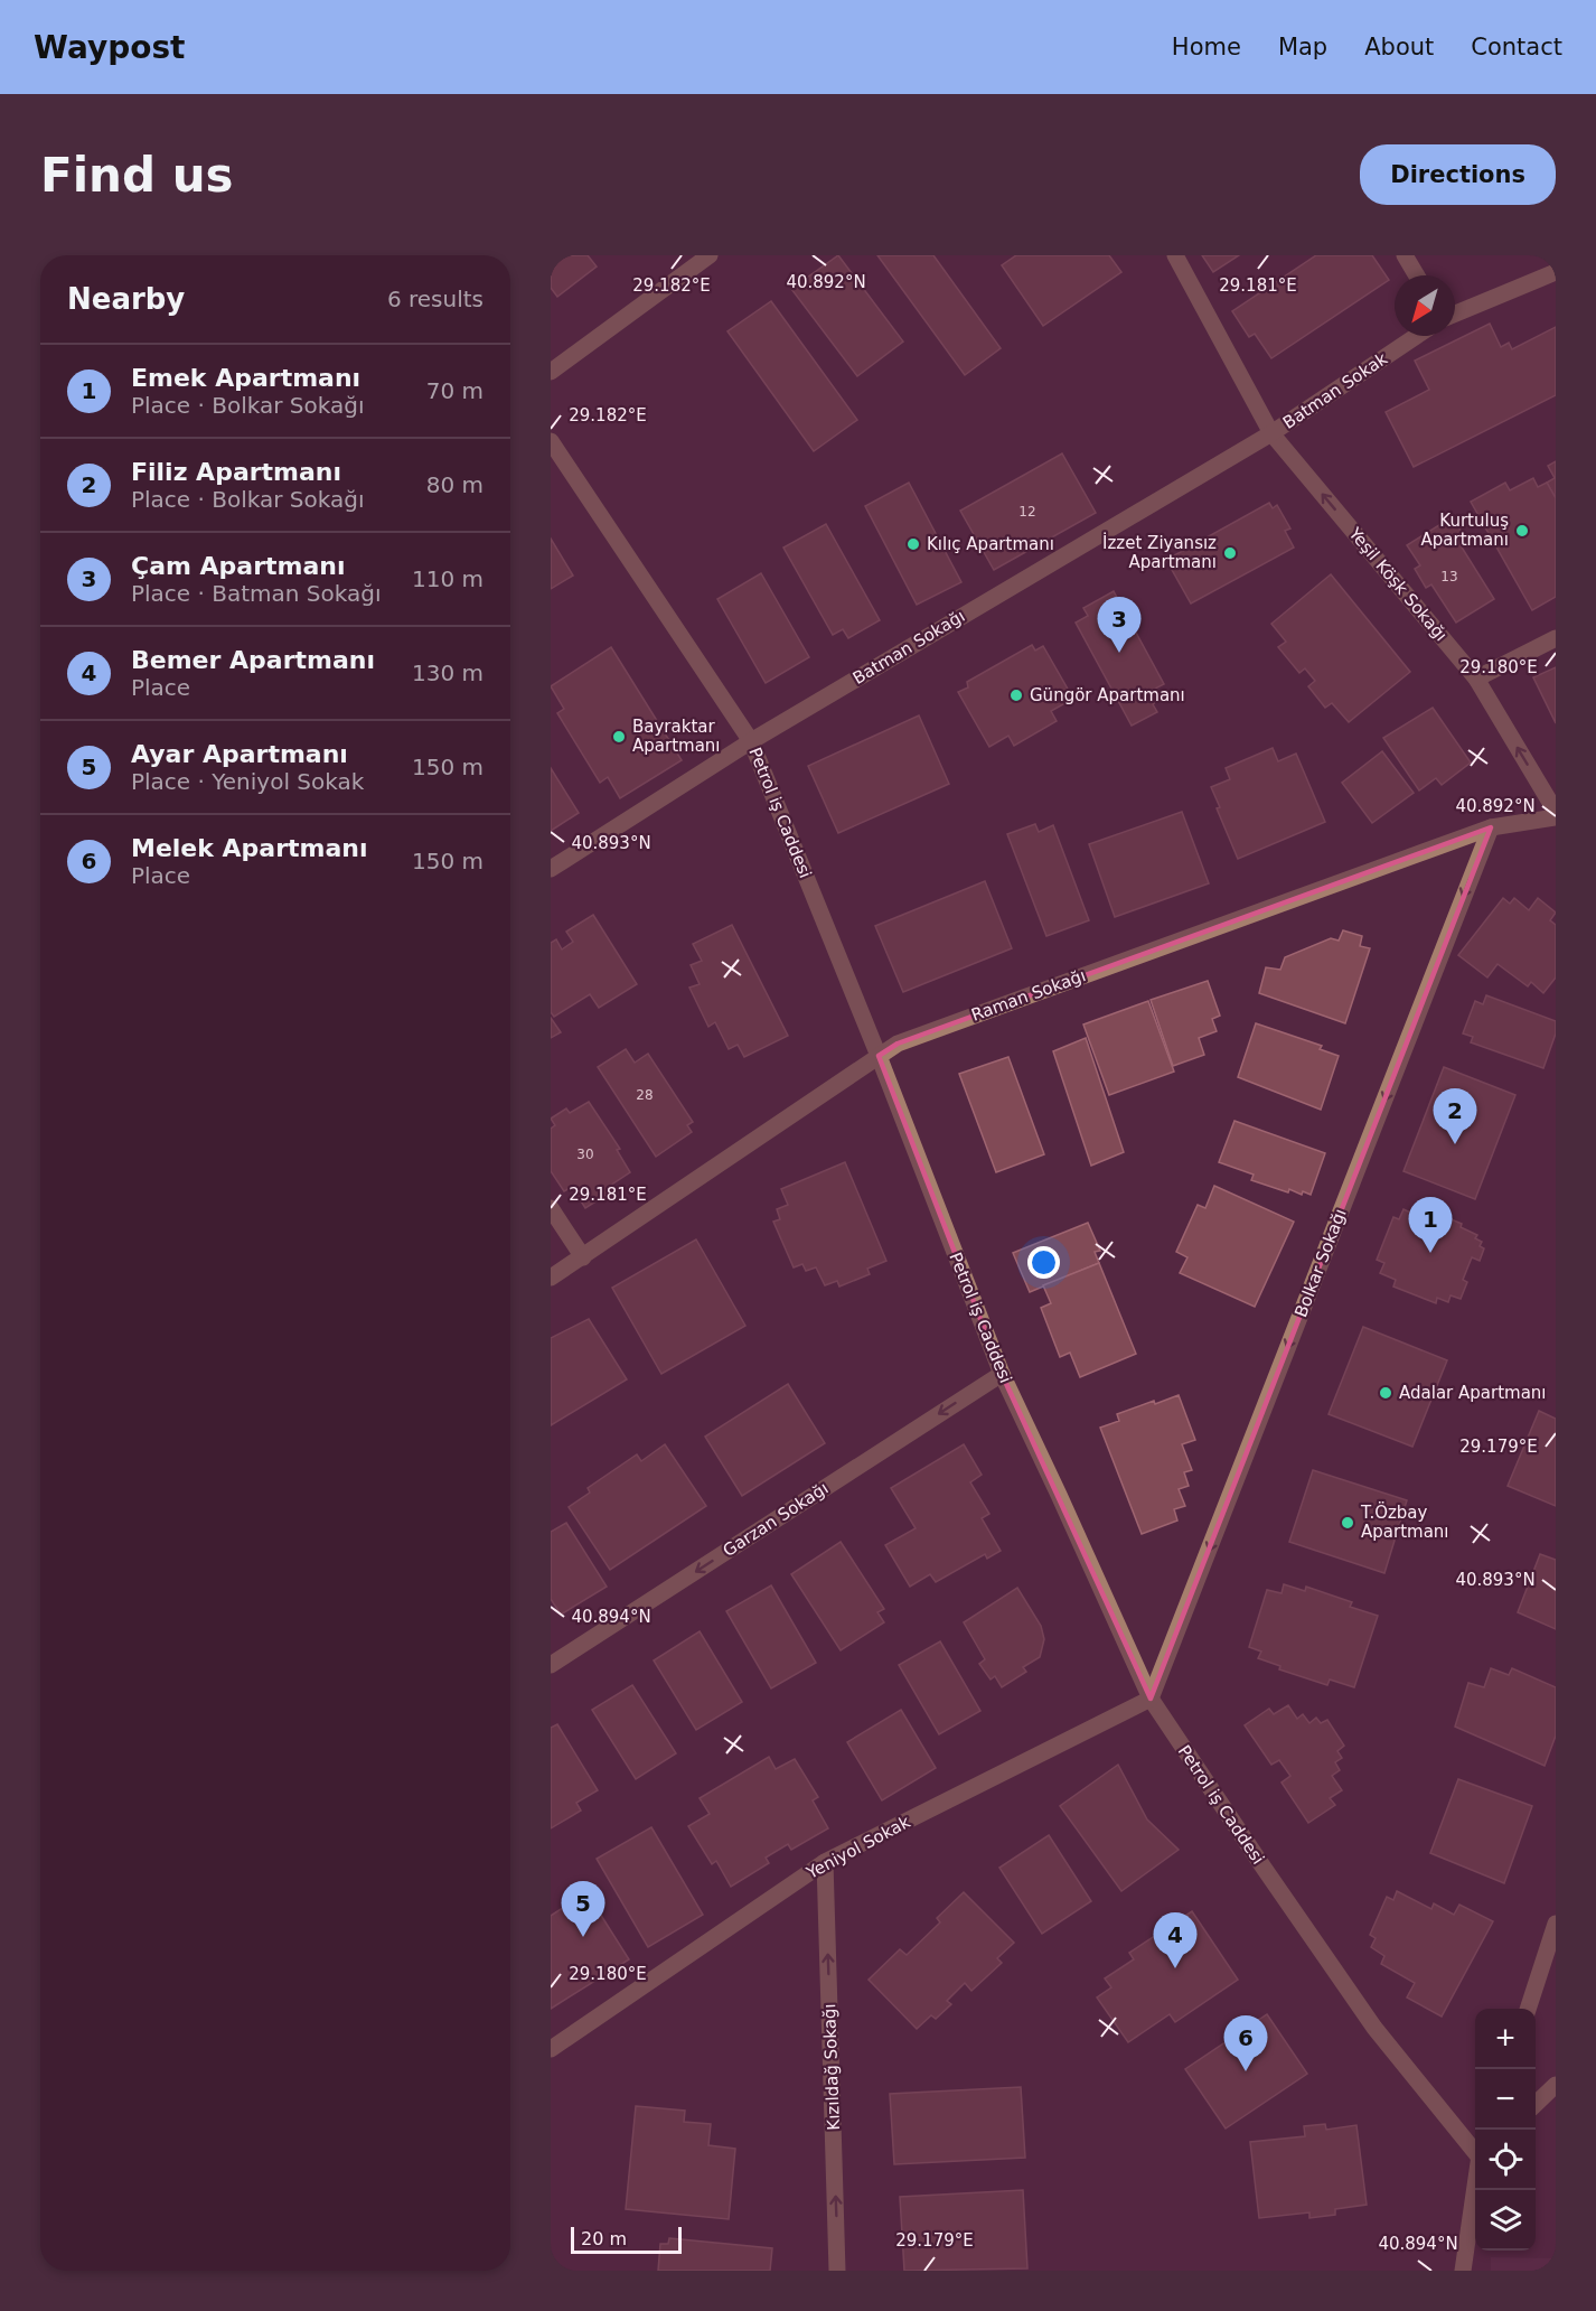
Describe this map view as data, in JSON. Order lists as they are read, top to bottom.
{
  "streets": {
    "street": [
      "Batman Sokak",
      "Yeşil Köşk Sokağı",
      "Batman Sokağı",
      "Petrol iş Caddesi",
      "Raman Sokağı",
      "Bolkar Sokağı",
      "Garzan Sokağı",
      "Yeniyol Sokak",
      "Kızıldağ Sokağı"
    ]
  },
  "crossings": [
    ["Batman Sokak", "Yeşil Köşk Sokağı"],
    ["Batman Sokak", "Batman Sokağı"],
    ["Yeşil Köşk Sokağı", "Batman Sokağı"],
    ["Yeşil Köşk Sokağı", "Raman Sokağı"],
    ["Batman Sokağı", "Petrol iş Caddesi"],
    ["Petrol iş Caddesi", "Raman Sokağı"],
    ["Petrol iş Caddesi", "Bolkar Sokağı"],
    ["Petrol iş Caddesi", "Garzan Sokağı"],
    ["Petrol iş Caddesi", "Yeniyol Sokak"],
    ["Raman Sokağı", "Bolkar Sokağı"],
    ["Bolkar Sokağı", "Yeniyol Sokak"],
    ["Yeniyol Sokak", "Kızıldağ Sokağı"]
  ],
  "one_way": [
    "Yeşil Köşk Sokağı",
    "Bolkar Sokağı",
    "Garzan Sokağı",
    "Kızıldağ Sokağı"
  ],
  "places": [
    "Kurtuluş Apartmanı",
    "Kılıç Apartmanı",
    "İzzet Ziyansız Apartmanı",
    "Güngör Apartmanı",
    "Bayraktar Apartmanı",
    "Adalar Apartmanı",
    "T.Özbay Apartmanı"
  ],
  "house_numbers": [
    "12",
    "13",
    "28",
    "30"
  ],
  "scale_bar": "20 m",
  "north": "bottom left",
  "page": {
    "header": "Waypost",
    "nav": [
      "Home",
      "Map",
      "About",
      "Contact"
    ],
    "buttons": "Directions",
    "title": "Find us",
    "heading": ["Nearby", "6 results"],
    "list": [
      {
        "mark": "1",
        "name": "Emek Apartmanı",
        "note": "Place · Bolkar Sokağı",
        "value": "70 m"
      },
      {
        "mark": "2",
        "name": "Filiz Apartmanı",
        "note": "Place · Bolkar Sokağı",
        "value": "80 m"
      },
      {
        "mark": "3",
        "name": "Çam Apartmanı",
        "note": "Place · Batman Sokağı",
        "value": "110 m"
      },
      {
        "mark": "4",
        "name": "Bemer Apartmanı",
        "note": "Place",
        "value": "130 m"
      },
      {
        "mark": "5",
        "name": "Ayar Apartmanı",
        "note": "Place · Yeniyol Sokak",
        "value": "150 m"
      },
      {
        "mark": "6",
        "name": "Melek Apartmanı",
        "note": "Place",
        "value": "150 m"
      }
    ],
    "pins": [
      "3",
      "2",
      "1",
      "5",
      "4",
      "6"
    ],
    "map_buttons": ["+", "−"],
    "scale": "20 m"
  },
  "coordinates": [
    "40.892°N",
    "29.182°E",
    "29.181°E",
    "29.180°E",
    "40.893°N",
    "29.179°E",
    "40.894°N"
  ]
}
